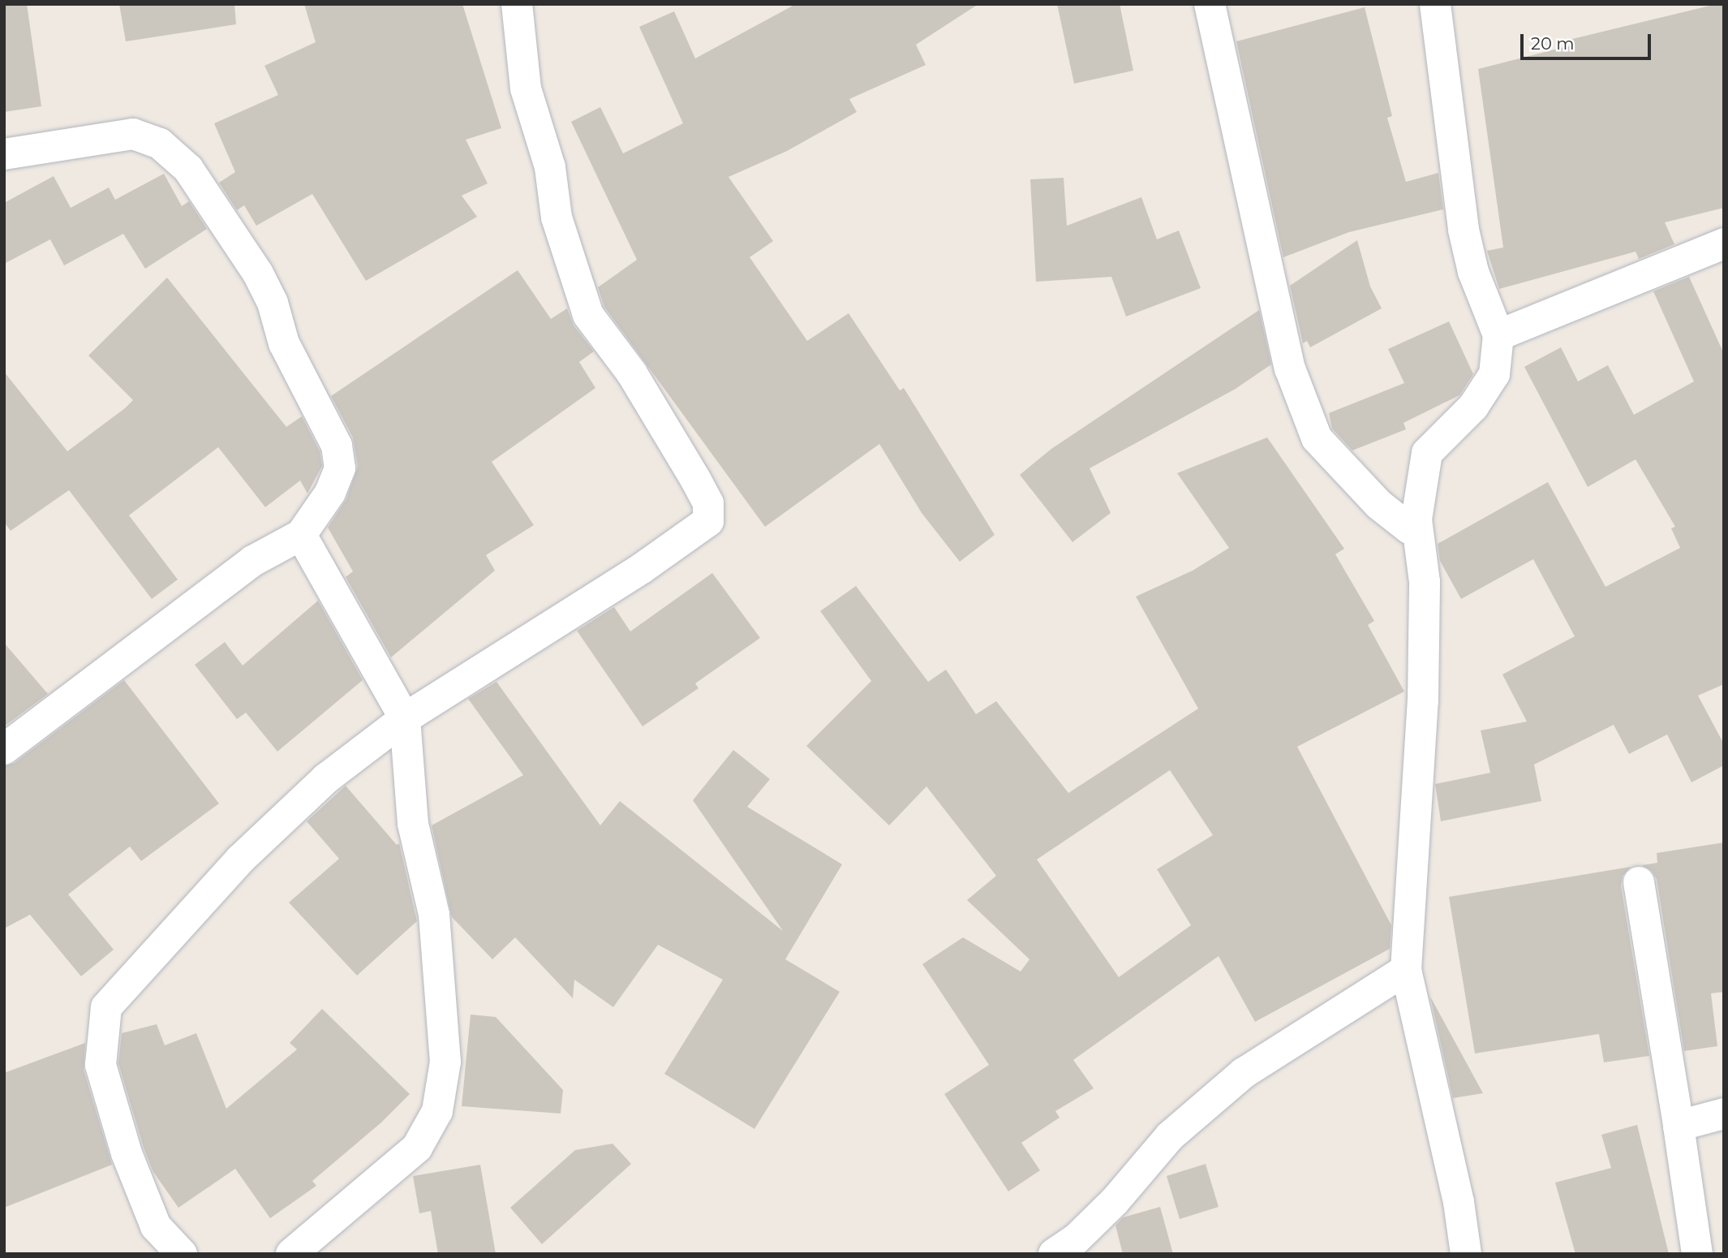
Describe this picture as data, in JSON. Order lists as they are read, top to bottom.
{
  "scale_bar": "20 m"
}
